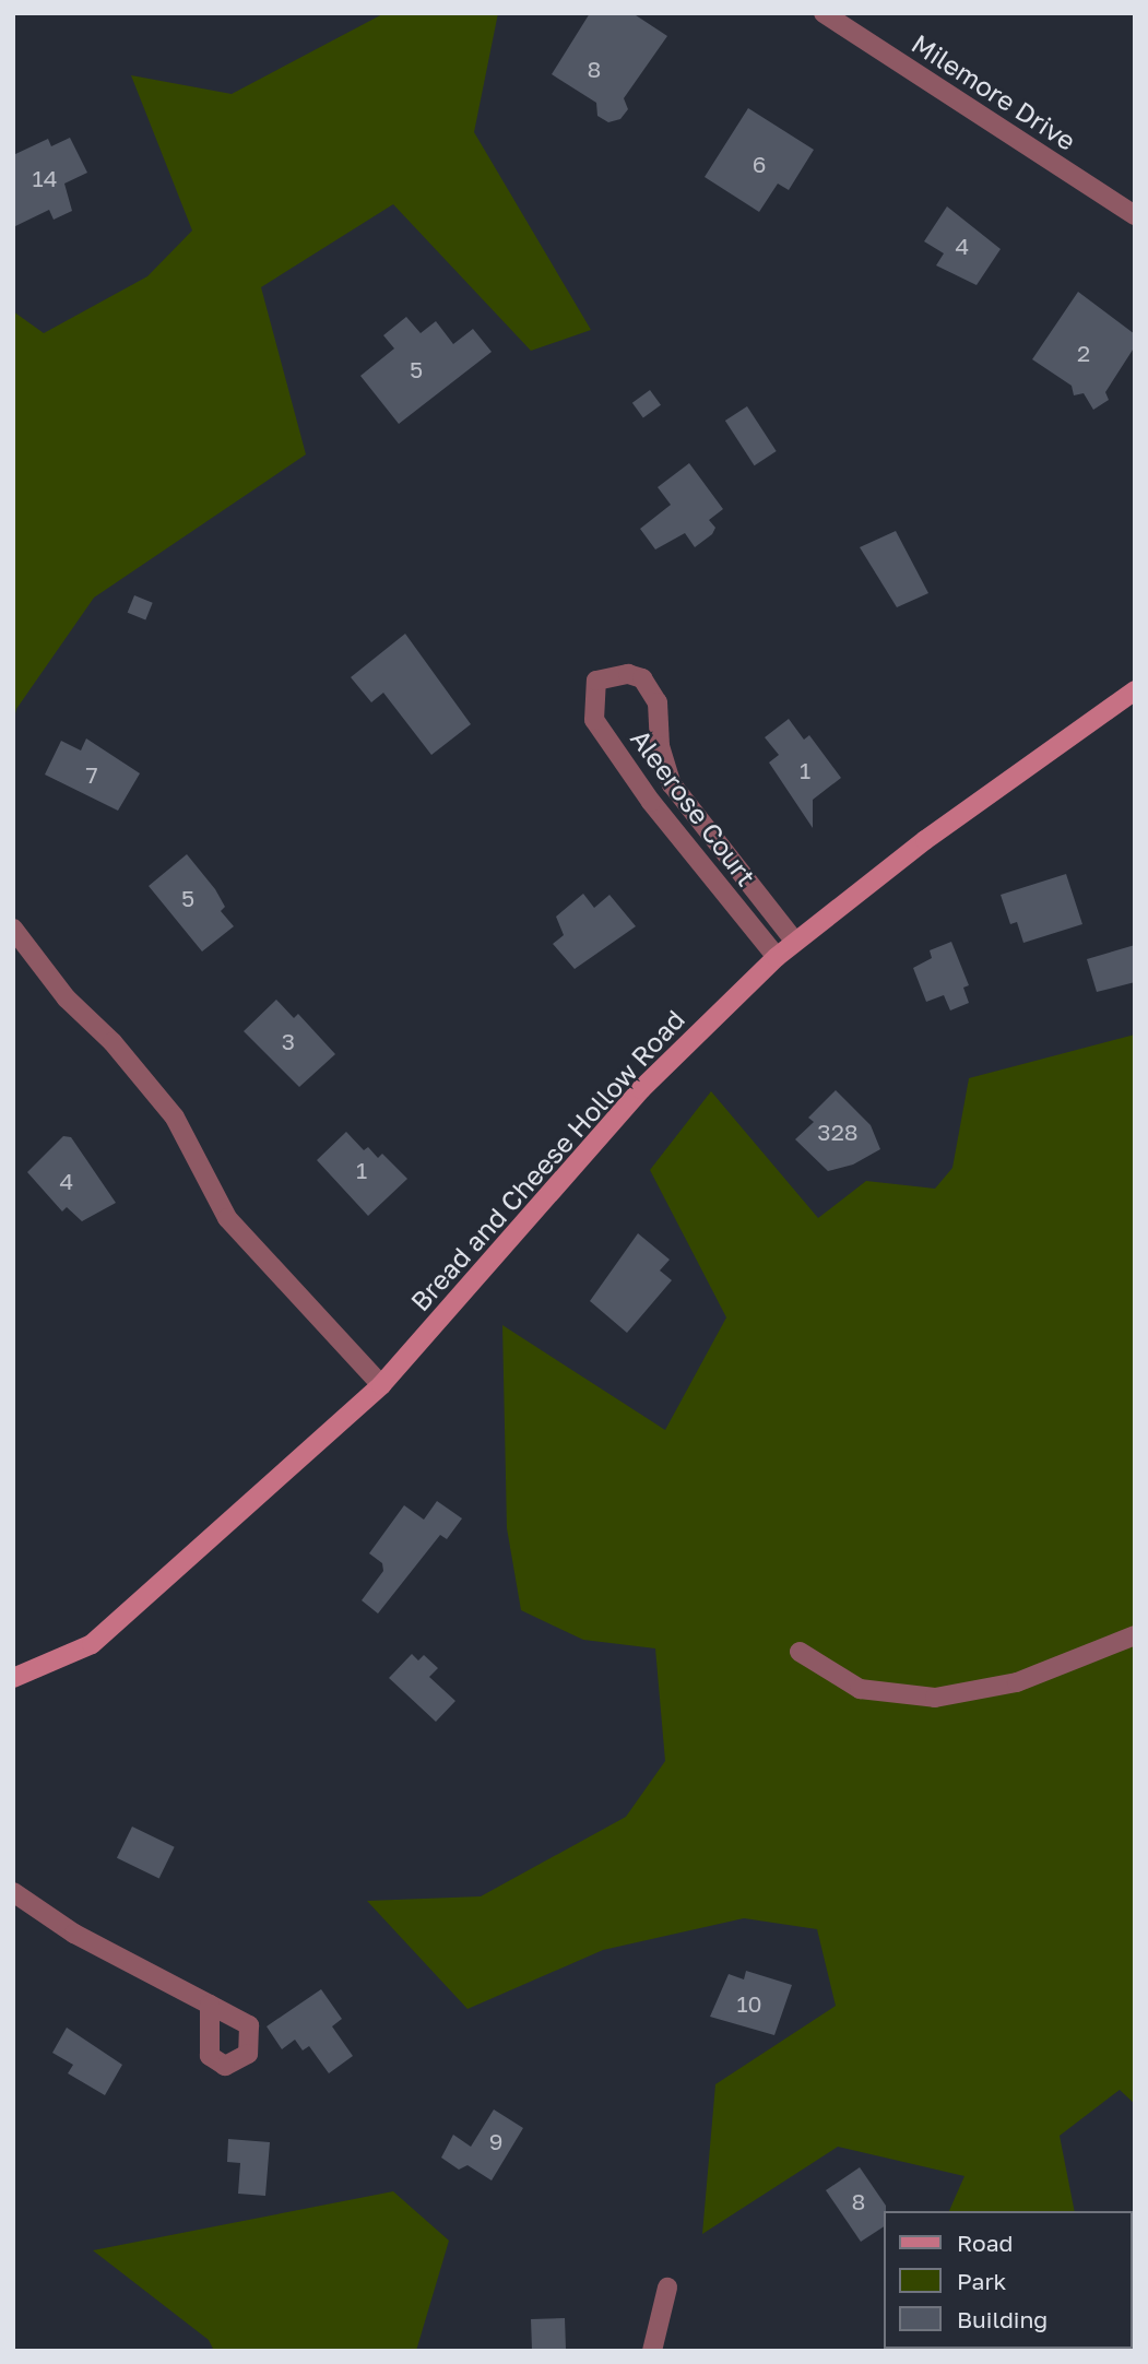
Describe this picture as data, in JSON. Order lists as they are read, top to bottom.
{
  "streets": {
    "main road": ["Bread and Cheese Hollow Road"],
    "street": ["Milemore Drive", "Aleerose Court"]
  },
  "crossings": [
    ["Aleerose Court", "Bread and Cheese Hollow Road"]
  ],
  "house_numbers": [
    "8",
    "6",
    "14",
    "4",
    "2",
    "5",
    "1",
    "7",
    "5",
    "3",
    "328",
    "1",
    "4",
    "10",
    "9",
    "8"
  ],
  "legend": ["Road", "Park", "Building"]
}
